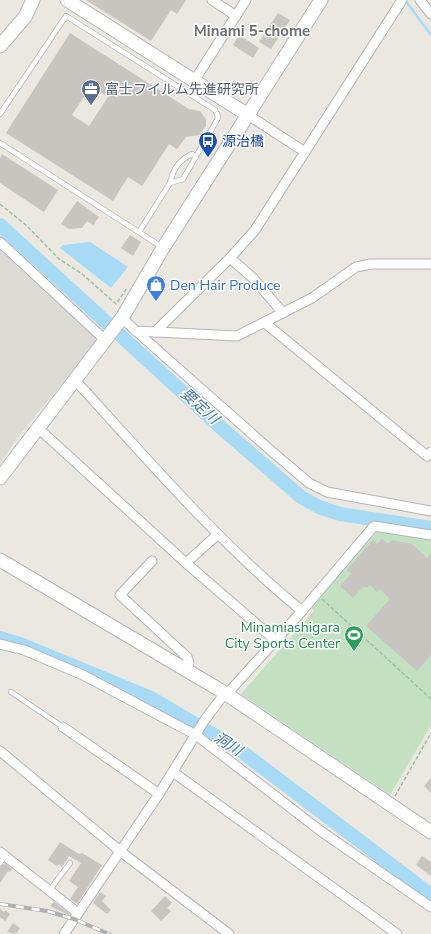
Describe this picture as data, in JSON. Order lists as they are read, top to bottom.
{
  "districts": ["Minami 5-chome"],
  "water": ["要定川", "洞川"],
  "places": {
    "office": ["富士フイルム先進研究所"],
    "bus stop": ["源治橋"],
    "shop": ["Den Hair Produce"],
    "sports": ["Minamiashigara City Sports Center"]
  }
}
